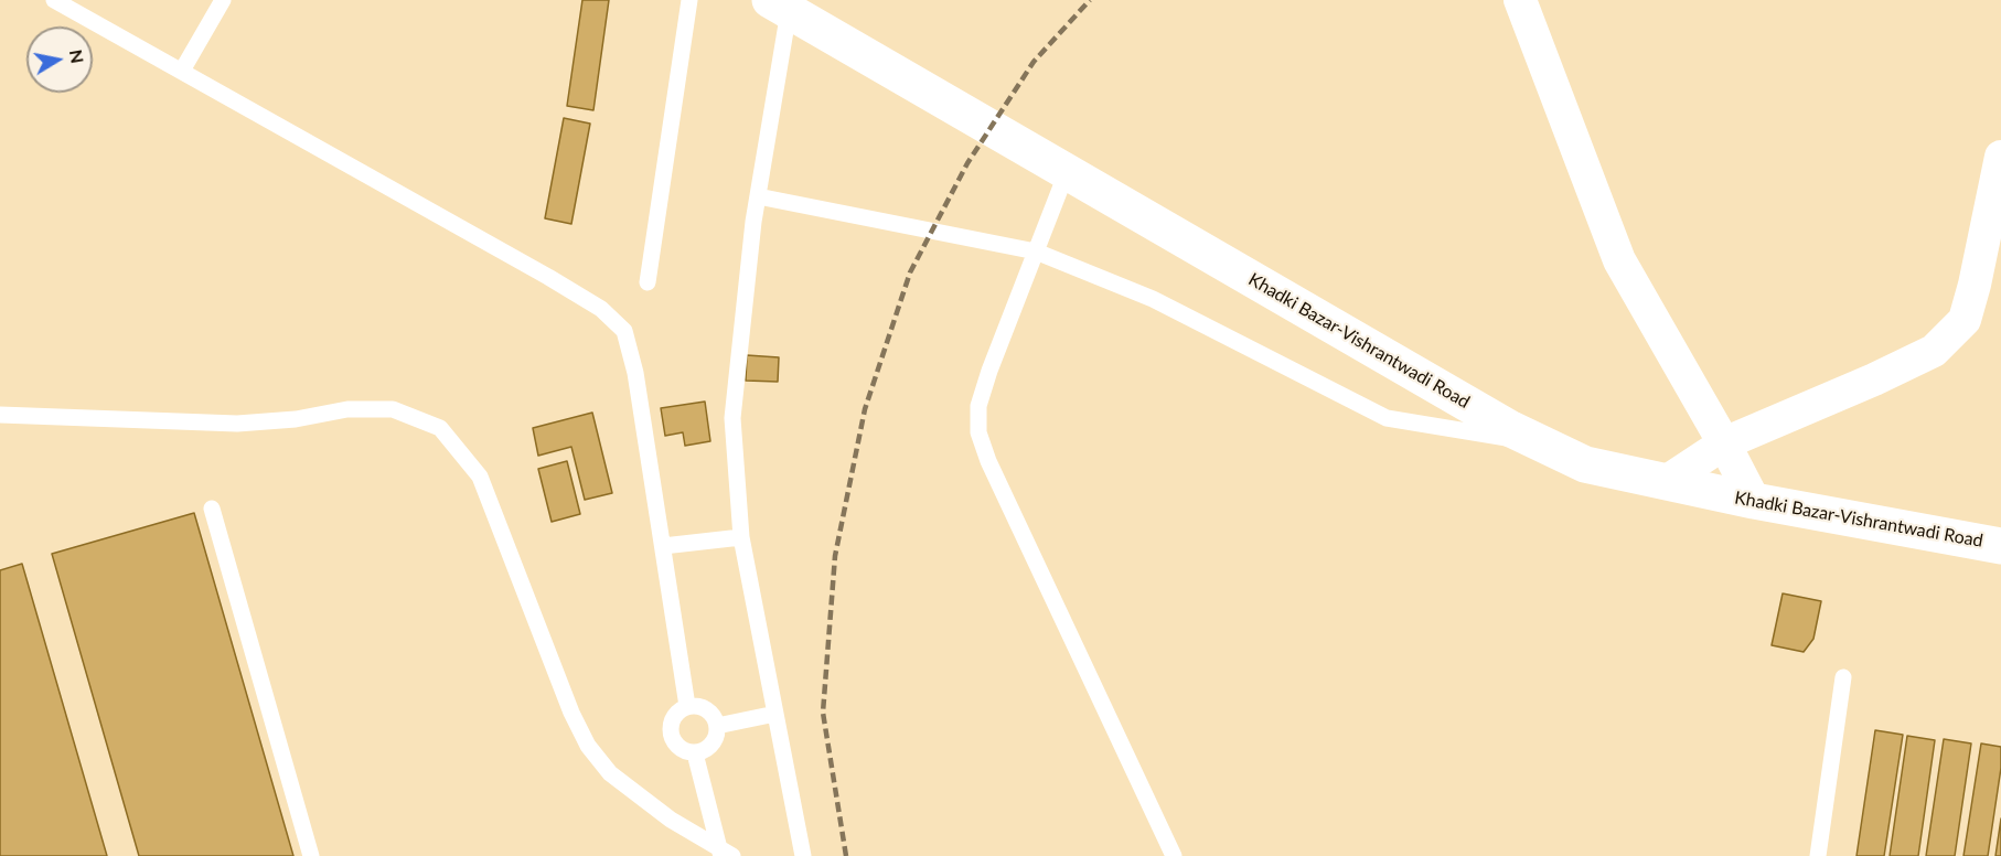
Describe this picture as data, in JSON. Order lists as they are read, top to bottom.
{
  "streets": {
    "street": ["Khadki Bazar-Vishrantwadi Road"]
  },
  "north": "right"
}
